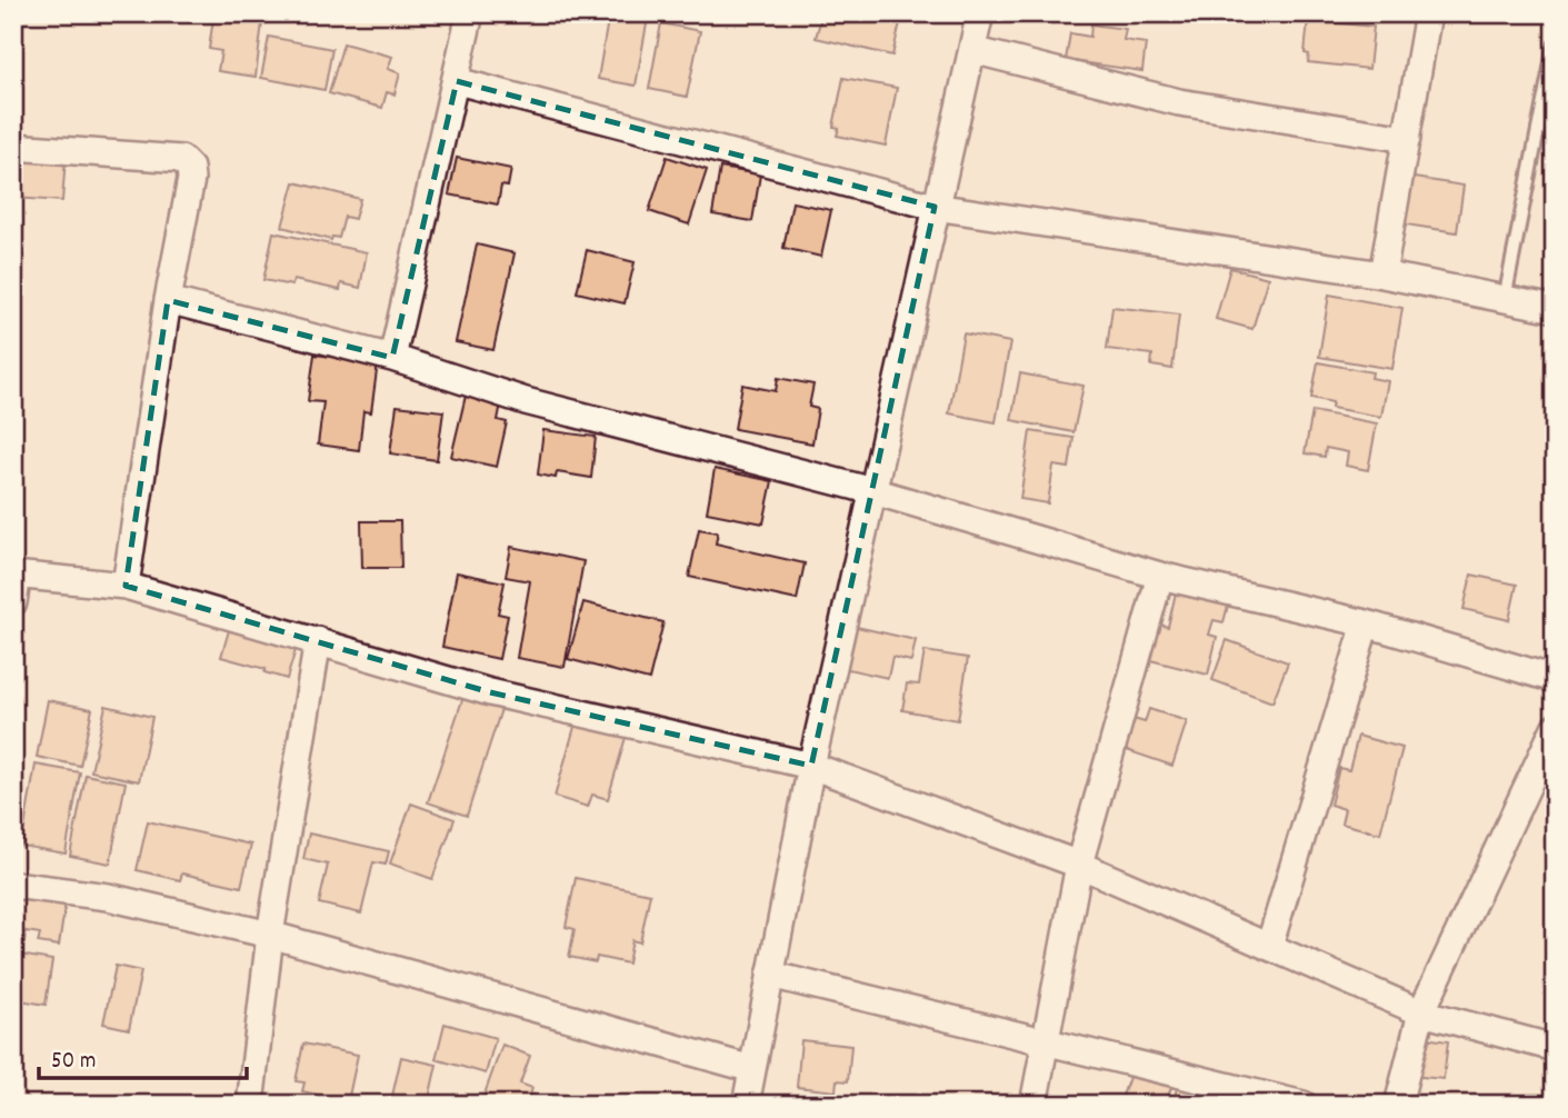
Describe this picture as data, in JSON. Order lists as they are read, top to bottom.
{
  "scale_bar": "50 m"
}
